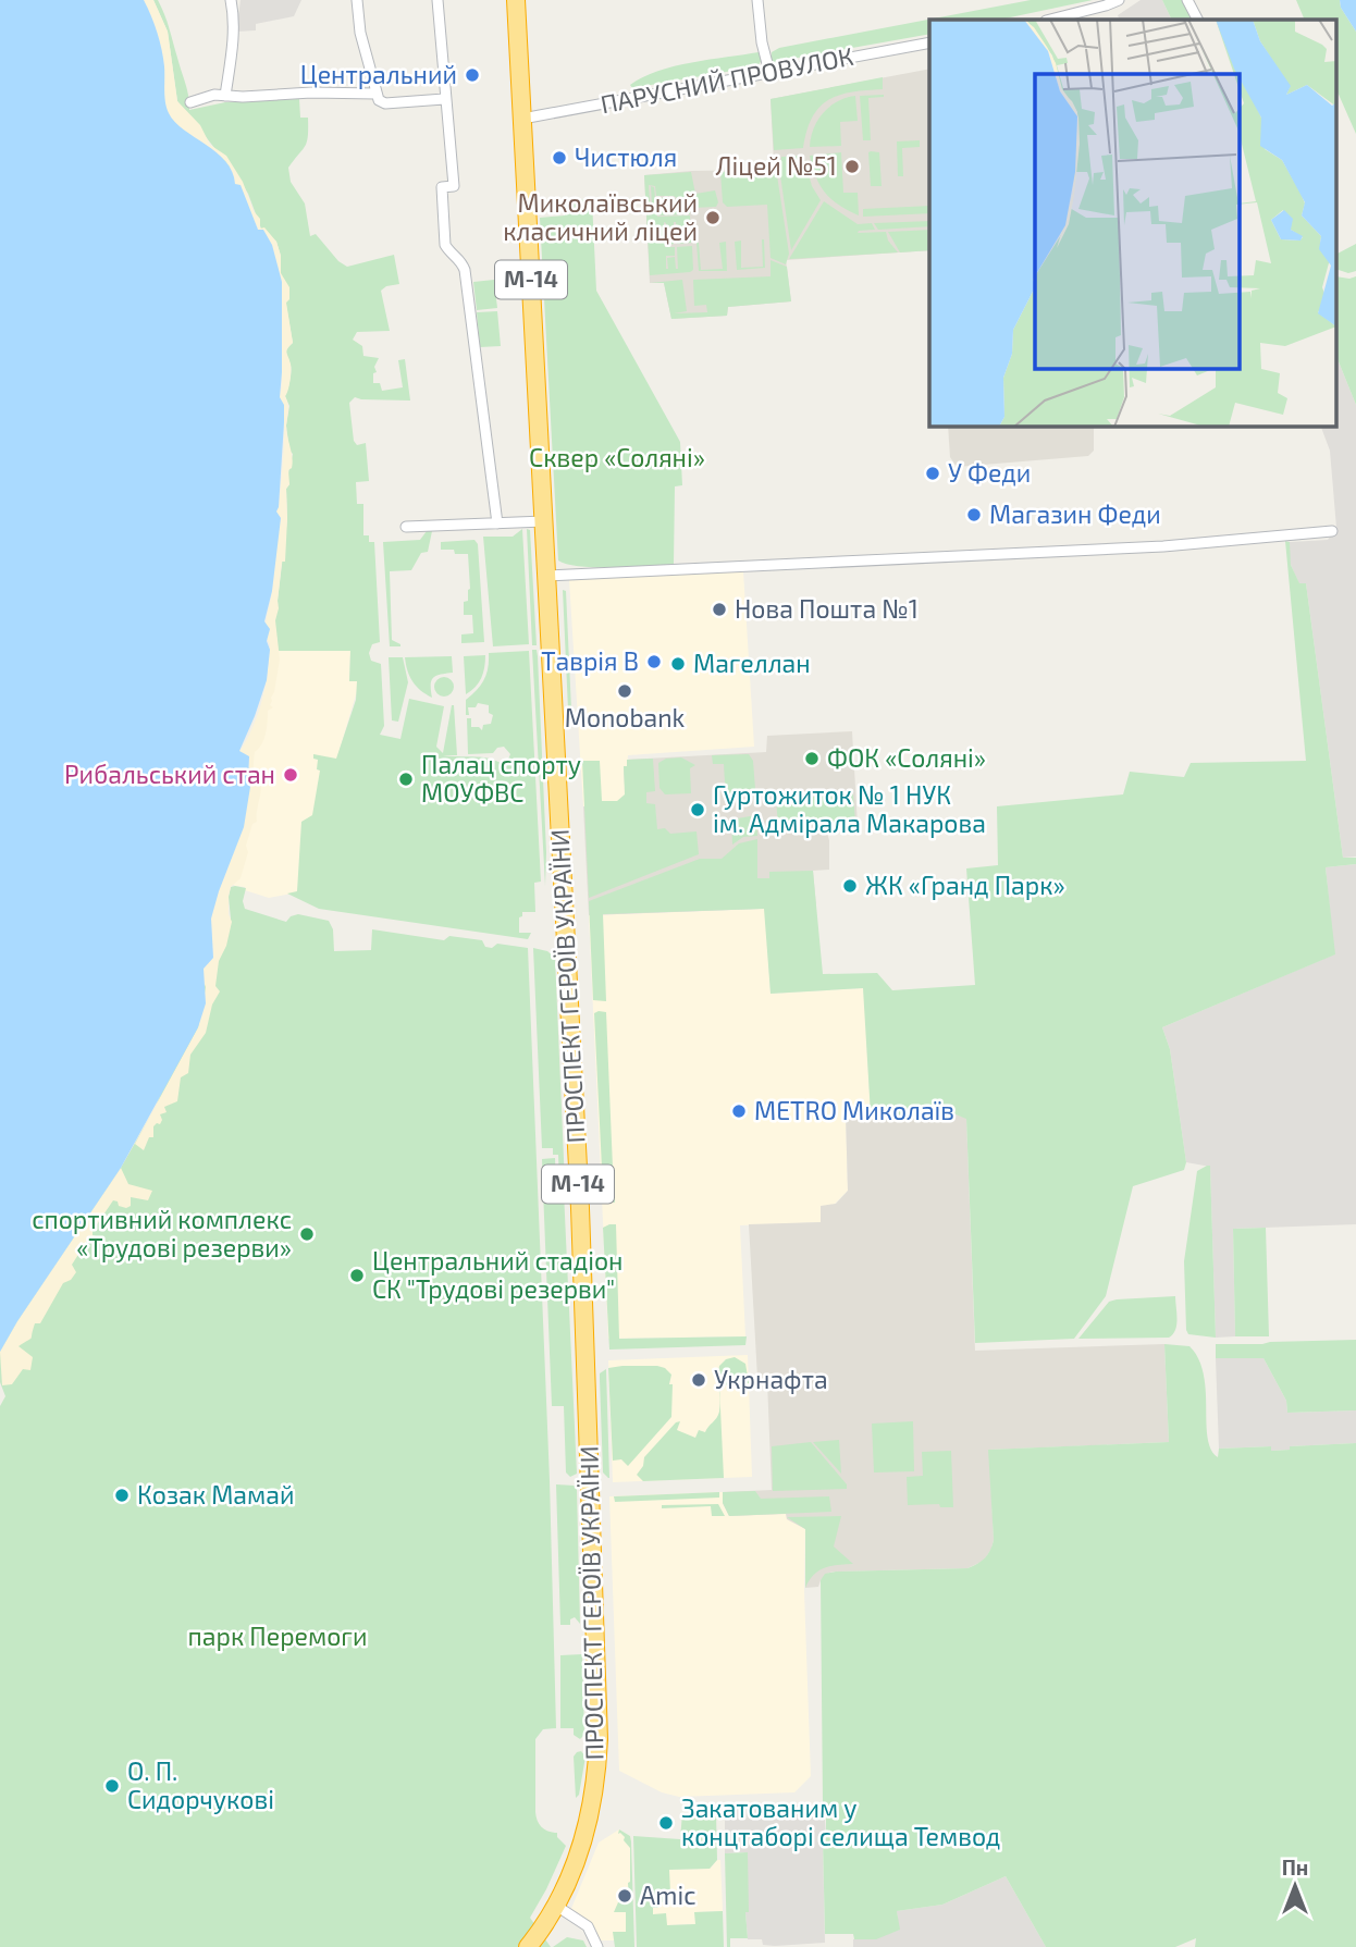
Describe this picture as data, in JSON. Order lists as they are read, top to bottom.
{
  "streets": {
    "highway": ["М-14", "ПРОСПЕКТ ГЕРОЇВ УКРАЇНИ"],
    "street": ["ПАРУСНИЙ ПРОВУЛОК"]
  },
  "crossings": [
    ["ПАРУСНИЙ ПРОВУЛОК", "ПРОСПЕКТ ГЕРОЇВ УКРАЇНИ"],
    ["М-14", "ПРОСПЕКТ ГЕРОЇВ УКРАЇНИ"]
  ],
  "parks": ["Сквер «Соляні»", "парк Перемоги"],
  "places": [
    "Центральний",
    "Чистюля",
    "Ліцей №51",
    "Миколаївський класичний ліцей",
    "У Феди",
    "Магазин Феди",
    "Нова Пошта №1",
    "Таврія В",
    "Магеллан",
    "Monobank",
    "ФОК «Соляні»",
    "Рибальський стан",
    "Палац спорту МОУФВС",
    "Гуртожиток № 1 НУК ім. Адмірала Макарова",
    "ЖК «Гранд Парк»",
    "METRO Миколаїв",
    "спортивний комплекс «Трудові резерви»",
    "Центральний стадіон СК \"Трудові резерви\"",
    "Укрнафта",
    "Козак Мамай",
    "О. П. Сидорчукові",
    "Закатованим у концтаборі селища Темвод",
    "Amic"
  ],
  "north": "top"
}
